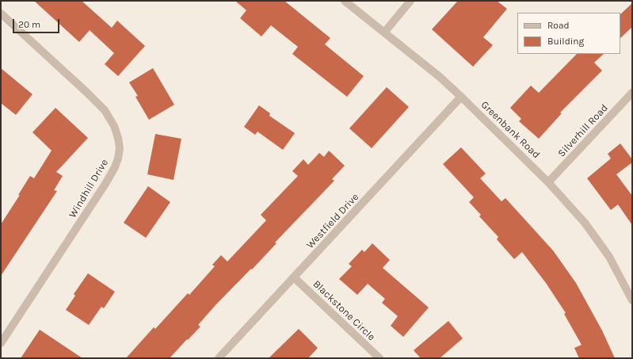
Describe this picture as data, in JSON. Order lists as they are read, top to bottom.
{
  "streets": {
    "street": [
      "Greenbank Road",
      "Silverhill Road",
      "Windhill Drive",
      "Westfield Drive",
      "Blackstone Circle"
    ]
  },
  "crossings": [
    ["Greenbank Road", "Silverhill Road"],
    ["Greenbank Road", "Westfield Drive"],
    ["Westfield Drive", "Blackstone Circle"]
  ],
  "legend": ["Road", "Building"],
  "scale_bar": "20 m"
}
